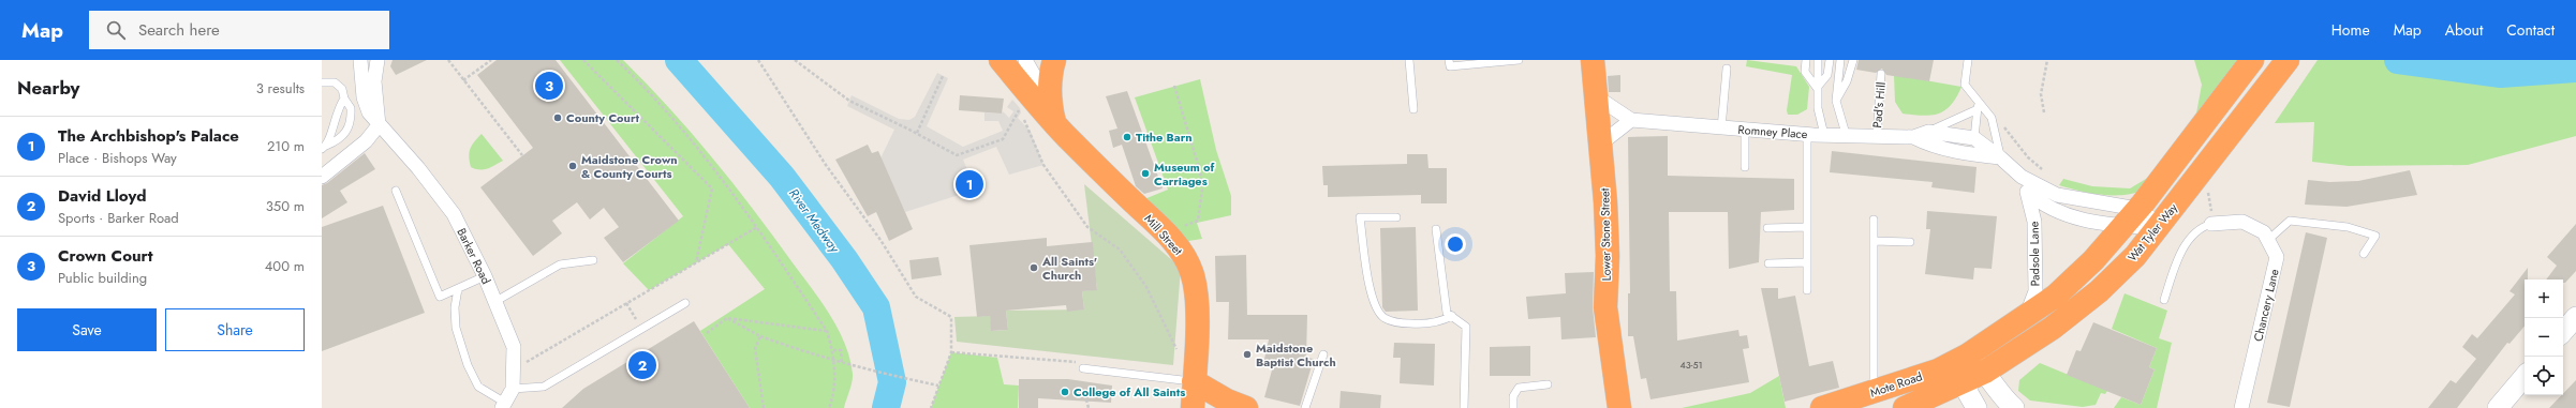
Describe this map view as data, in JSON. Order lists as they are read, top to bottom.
{
  "streets": {
    "highway": [
      "Wat Tyler Way",
      "Mill Street",
      "Lower Stone Street",
      "Mote Road"
    ],
    "street": [
      "Romney Place",
      "Padsole Lane",
      "Barker Road",
      "Chancery Lane"
    ],
    "lane": ["Pad's Hill"]
  },
  "crossings": [
    ["Pad's Hill", "Romney Place"],
    ["Romney Place", "Wat Tyler Way"],
    ["Romney Place", "Lower Stone Street"],
    ["Romney Place", "Padsole Lane"],
    ["Wat Tyler Way", "Mote Road"]
  ],
  "water": ["River Medway"],
  "places": [
    "County Court",
    "Tithe Barn",
    "Maidstone Crown & County Courts",
    "Museum of Carriages",
    "All Saints' Church",
    "Maidstone Baptist Church",
    "College of All Saints"
  ],
  "house_numbers": ["43-51"],
  "page": {
    "header": "Map",
    "search": "Search here",
    "nav": [
      "Home",
      "Map",
      "About",
      "Contact"
    ],
    "heading": ["Nearby", "3 results"],
    "pins": ["3", "1", "2"],
    "list": [
      {
        "mark": "1",
        "name": "The Archbishop's Palace",
        "note": "Place · Bishops Way",
        "value": "210 m"
      },
      {
        "mark": "2",
        "name": "David Lloyd",
        "note": "Sports · Barker Road",
        "value": "350 m"
      },
      {
        "mark": "3",
        "name": "Crown Court",
        "note": "Public building",
        "value": "400 m"
      }
    ],
    "map_buttons": ["+", "−"],
    "buttons": ["Save", "Share"]
  }
}
